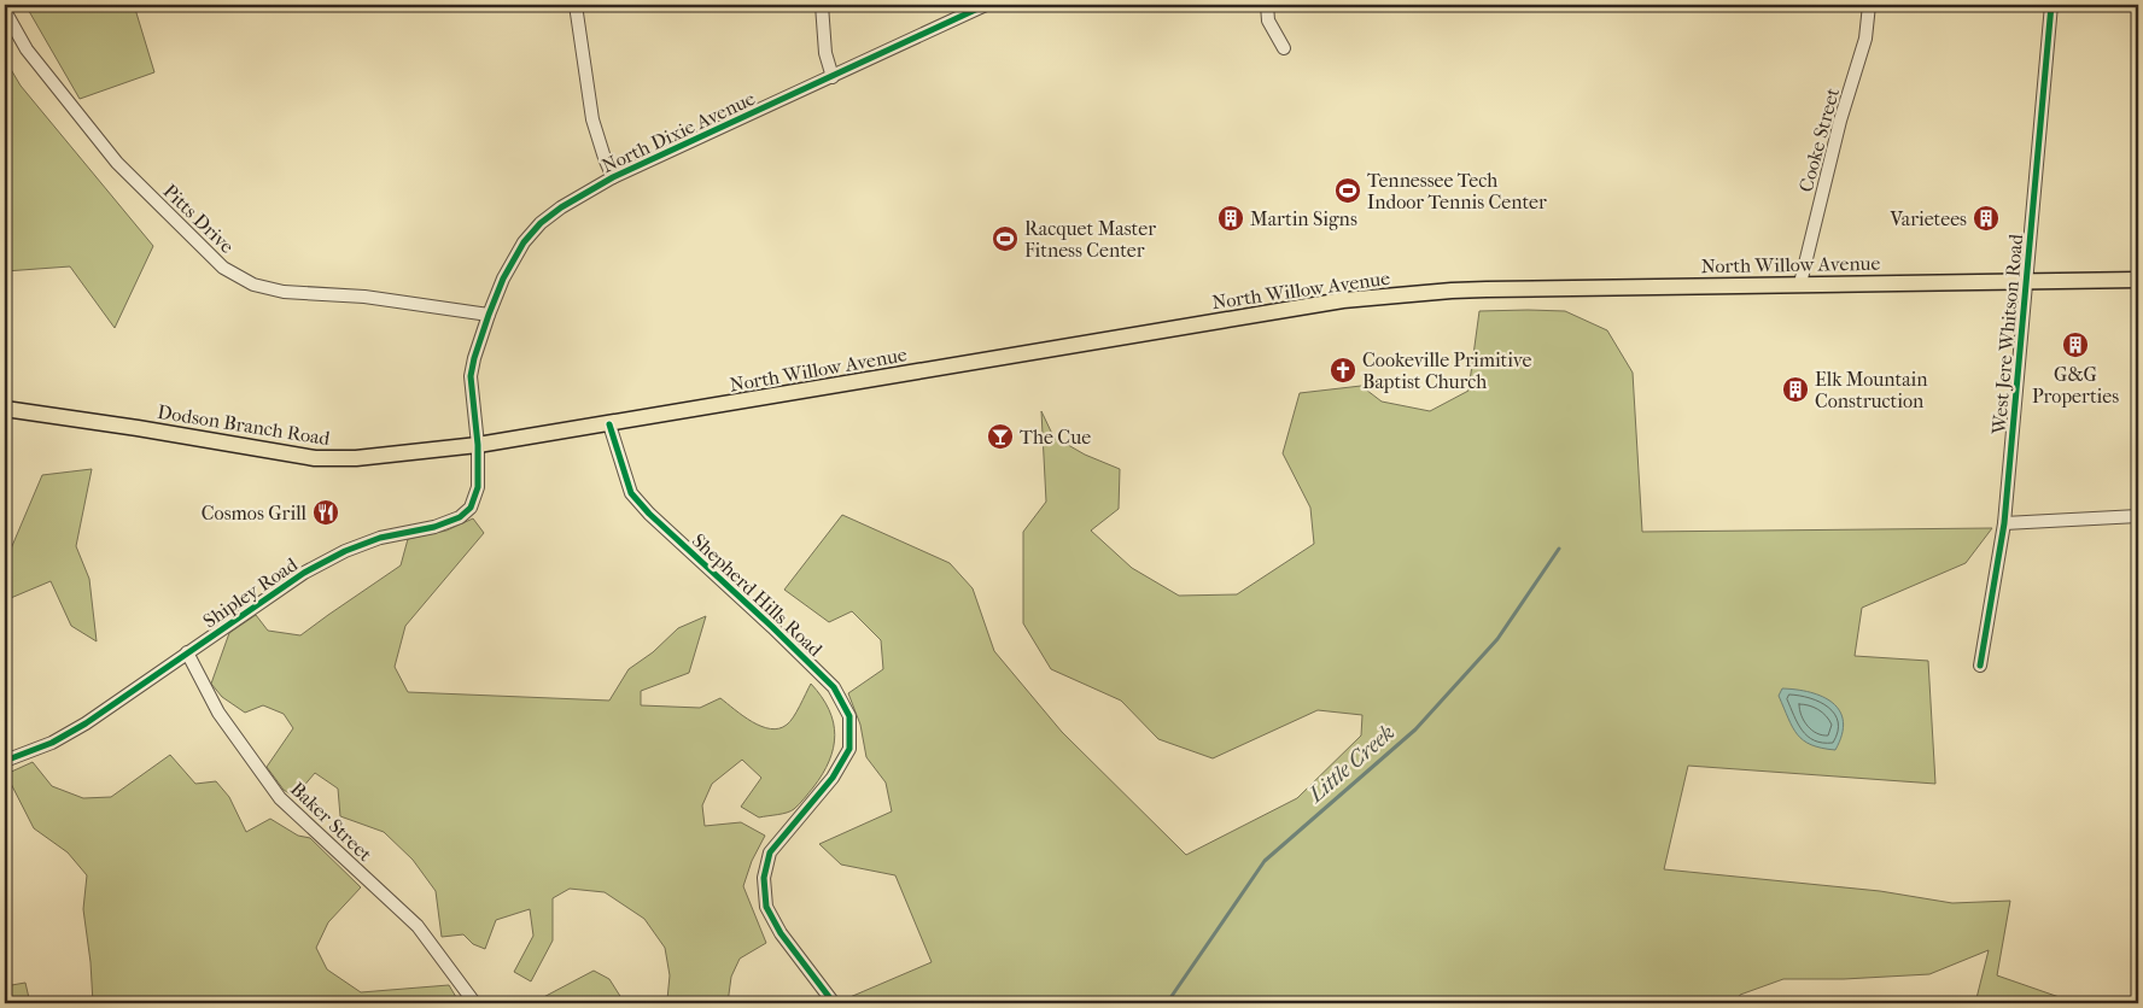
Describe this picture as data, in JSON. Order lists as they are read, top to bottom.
{
  "streets": {
    "main road": ["North Willow Avenue", "Dodson Branch Road"],
    "street": [
      "North Dixie Avenue",
      "Cooke Street",
      "Pitts Drive",
      "West Jere Whitson Road",
      "Shipley Road",
      "Shepherd Hills Road",
      "Baker Street"
    ]
  },
  "crossings": [
    ["North Dixie Avenue", "Pitts Drive"],
    ["North Dixie Avenue", "North Willow Avenue"],
    ["North Dixie Avenue", "Dodson Branch Road"],
    ["North Dixie Avenue", "Shipley Road"],
    ["Cooke Street", "North Willow Avenue"],
    ["North Willow Avenue", "West Jere Whitson Road"],
    ["North Willow Avenue", "Dodson Branch Road"],
    ["North Willow Avenue", "Shipley Road"],
    ["North Willow Avenue", "Shepherd Hills Road"],
    ["Dodson Branch Road", "Shipley Road"],
    ["Shipley Road", "Baker Street"]
  ],
  "water": ["Little Creek"],
  "places": {
    "sports": ["Tennessee Tech Indoor Tennis Center", "Racquet Master Fitness Center"],
    "building": [
      "Martin Signs",
      "Varietees",
      "G&G Properties",
      "Elk Mountain Construction"
    ],
    "church": ["Cookeville Primitive Baptist Church"],
    "bar": ["The Cue"],
    "restaurant": ["Cosmos Grill"]
  }
}
